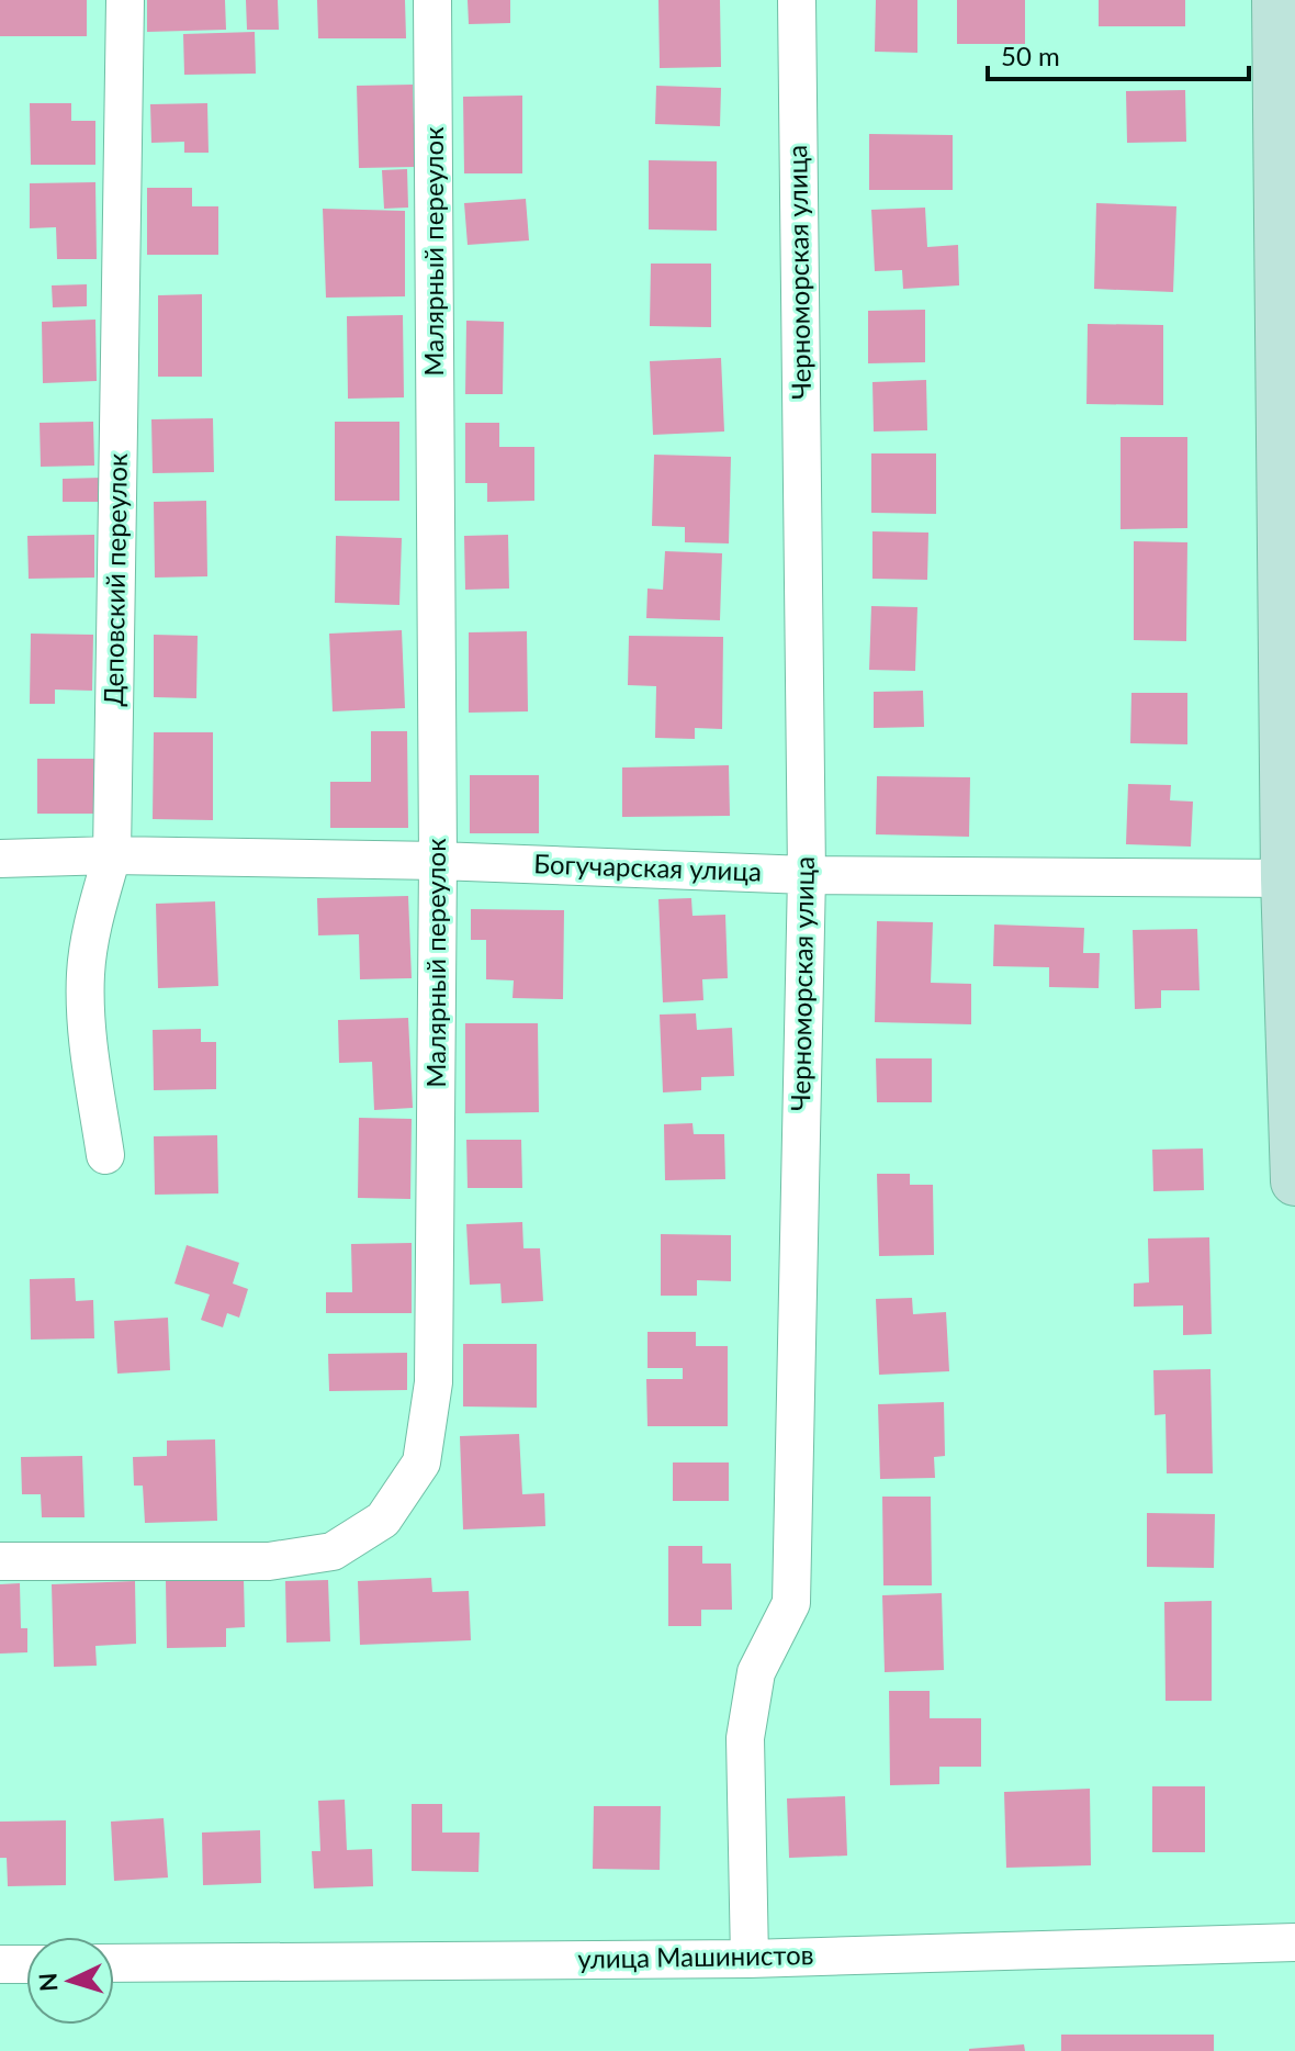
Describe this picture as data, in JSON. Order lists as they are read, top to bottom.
{
  "streets": {
    "street": [
      "Малярный переулок",
      "Черноморская улица",
      "Деповский переулок",
      "Богучарская улица",
      "улица Машинистов"
    ]
  },
  "crossings": [
    ["Малярный переулок", "Богучарская улица"],
    ["Черноморская улица", "Богучарская улица"],
    ["Черноморская улица", "улица Машинистов"],
    ["Деповский переулок", "Богучарская улица"]
  ],
  "scale_bar": "50 m",
  "north": "left"
}
